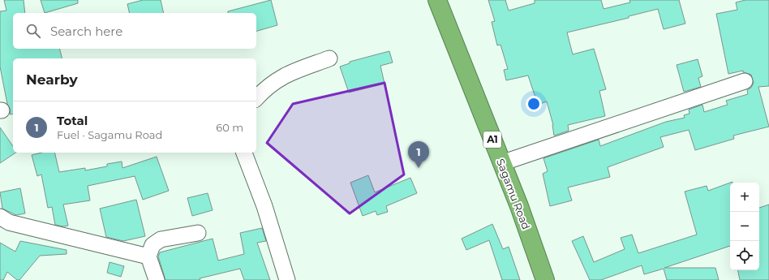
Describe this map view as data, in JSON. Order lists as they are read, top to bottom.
{
  "streets": {
    "highway": ["A1", "Sagamu Road"]
  },
  "page": {
    "search": "Search here",
    "heading": "Nearby",
    "list": [
      {
        "mark": "1",
        "name": "Total",
        "note": "Fuel · Sagamu Road",
        "value": "60 m"
      }
    ],
    "pins": "1",
    "map_buttons": ["+", "−"]
  }
}
